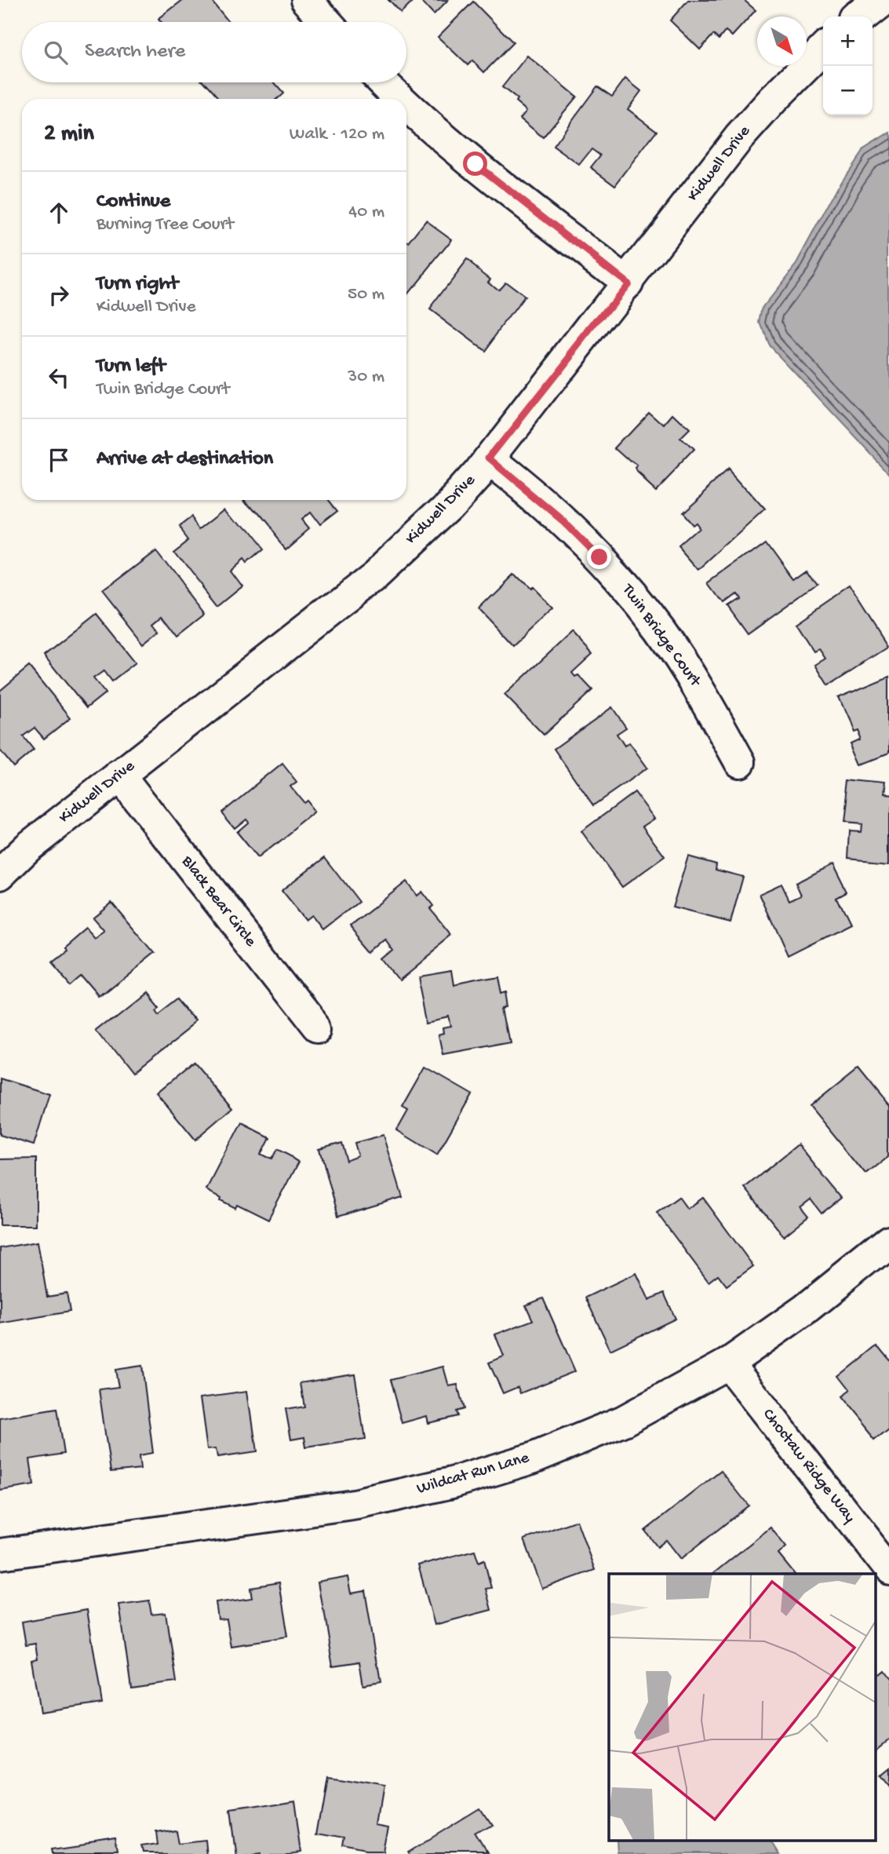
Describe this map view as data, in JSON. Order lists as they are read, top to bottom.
{
  "streets": {
    "street": [
      "Kidwell Drive",
      "Twin Bridge Court",
      "Black Bear Circle",
      "Choctaw Ridge Way",
      "Wildcat Run Lane"
    ]
  },
  "crossings": [
    ["Kidwell Drive", "Twin Bridge Court"],
    ["Kidwell Drive", "Black Bear Circle"],
    ["Choctaw Ridge Way", "Wildcat Run Lane"]
  ],
  "north": "bottom right",
  "page": {
    "map_buttons": ["+", "−"],
    "search": "Search here",
    "heading": ["2 min", "Walk · 120 m"],
    "list": [
      ["Continue", "Burning Tree Court", "40 m"],
      ["Turn right", "Kidwell Drive", "50 m"],
      ["Turn left", "Twin Bridge Court", "30 m"],
      "Arrive at destination"
    ]
  }
}
